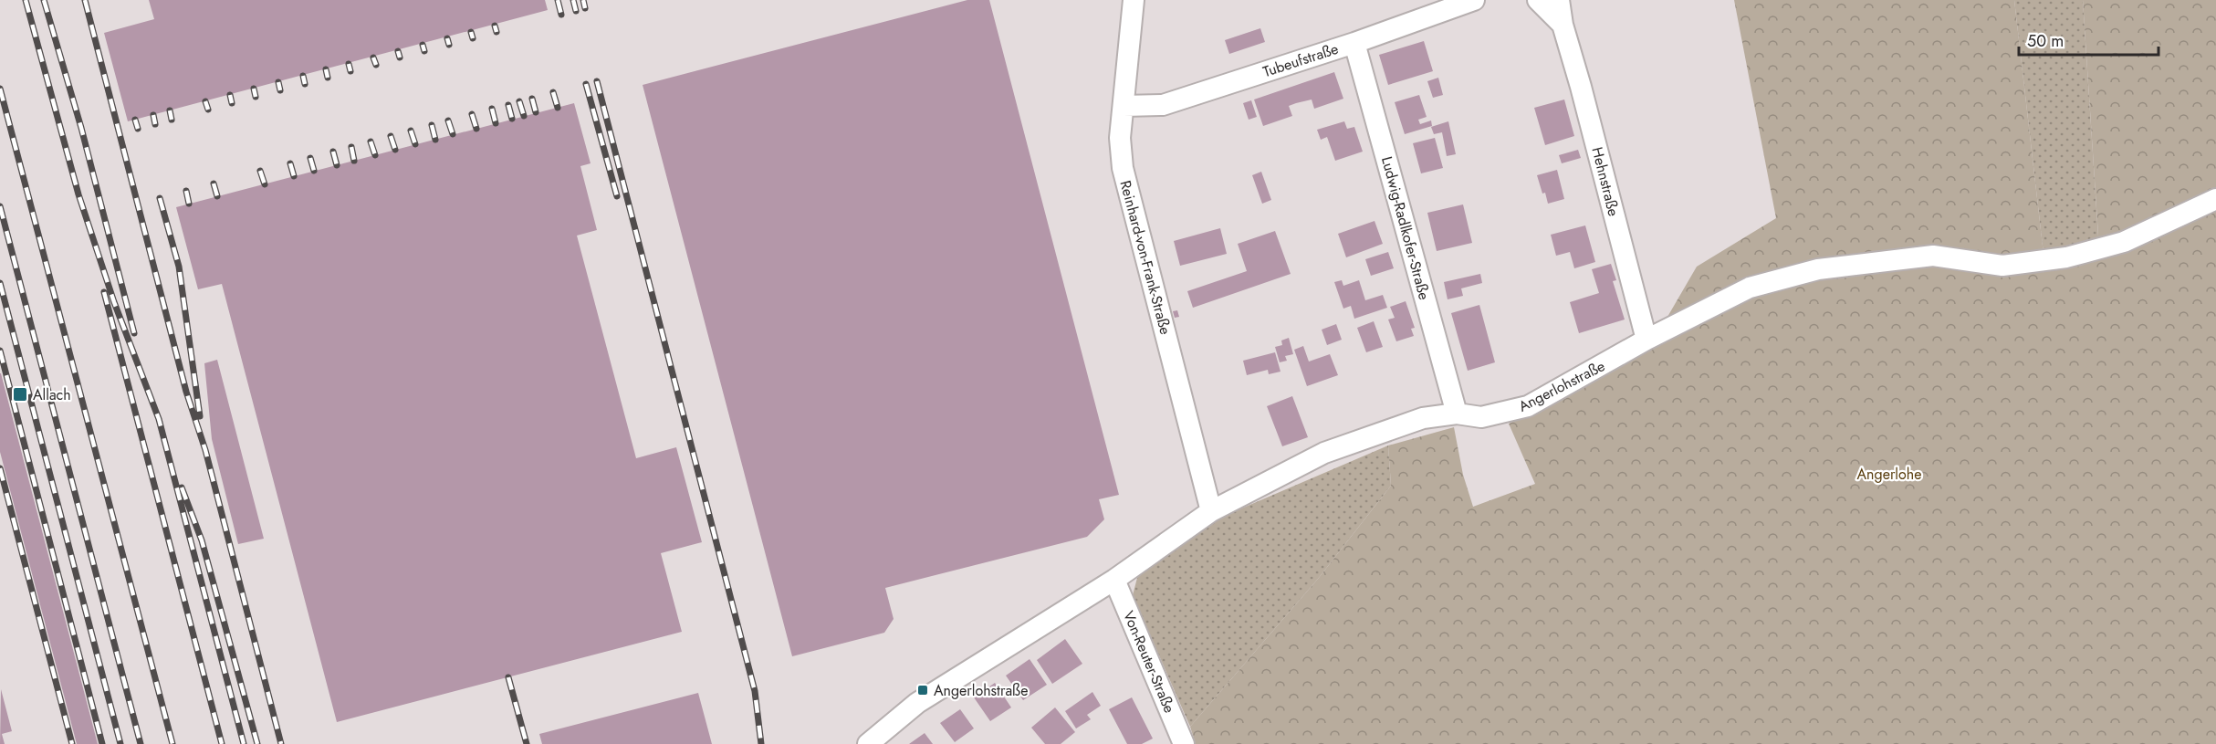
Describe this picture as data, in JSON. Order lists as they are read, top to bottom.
{
  "streets": {
    "street": [
      "Tubeufstraße",
      "Hehnstraße",
      "Ludwig-Radlkofer-Straße",
      "Reinhard-von-Frank-Straße",
      "Angerlohstraße",
      "Von-Reuter-Straße"
    ]
  },
  "crossings": [
    ["Tubeufstraße", "Ludwig-Radlkofer-Straße"],
    ["Tubeufstraße", "Reinhard-von-Frank-Straße"],
    ["Hehnstraße", "Angerlohstraße"],
    ["Ludwig-Radlkofer-Straße", "Angerlohstraße"],
    ["Reinhard-von-Frank-Straße", "Angerlohstraße"],
    ["Angerlohstraße", "Von-Reuter-Straße"]
  ],
  "parks": ["Angerlohe"],
  "places": {
    "transit": ["Allach", "Angerlohstraße"]
  },
  "scale_bar": "50 m"
}
